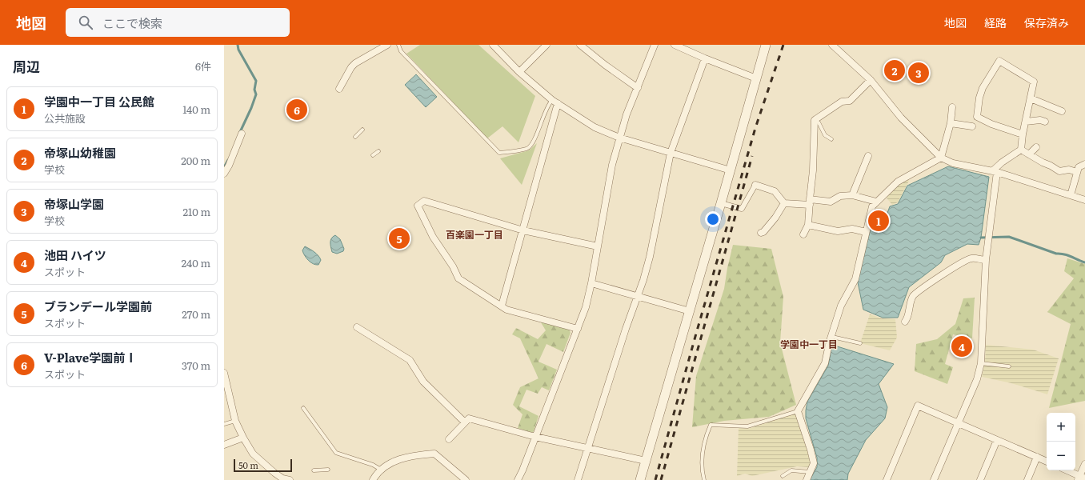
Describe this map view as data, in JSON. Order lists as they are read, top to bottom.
{
  "districts": ["百楽園一丁目", "学園中一丁目"],
  "scale_bar": "50 m",
  "page": {
    "header": "地図",
    "search": "ここで検索",
    "nav": ["地図", "経路", "保存済み"],
    "heading": ["周辺", "6件"],
    "pins": [
      "2",
      "3",
      "6",
      "1",
      "5",
      "4"
    ],
    "list": [
      {
        "mark": "1",
        "name": "学園中一丁目 公民館",
        "note": "公共施設",
        "value": "140 m"
      },
      {
        "mark": "2",
        "name": "帝塚山幼稚園",
        "note": "学校",
        "value": "200 m"
      },
      {
        "mark": "3",
        "name": "帝塚山学園",
        "note": "学校",
        "value": "210 m"
      },
      {
        "mark": "4",
        "name": "池田 ハイツ",
        "note": "スポット",
        "value": "240 m"
      },
      {
        "mark": "5",
        "name": "ブランデール学園前",
        "note": "スポット",
        "value": "270 m"
      },
      {
        "mark": "6",
        "name": "V-Plave学園前Ⅰ",
        "note": "スポット",
        "value": "370 m"
      }
    ],
    "map_buttons": ["+", "−"],
    "scale": "50 m"
  }
}
